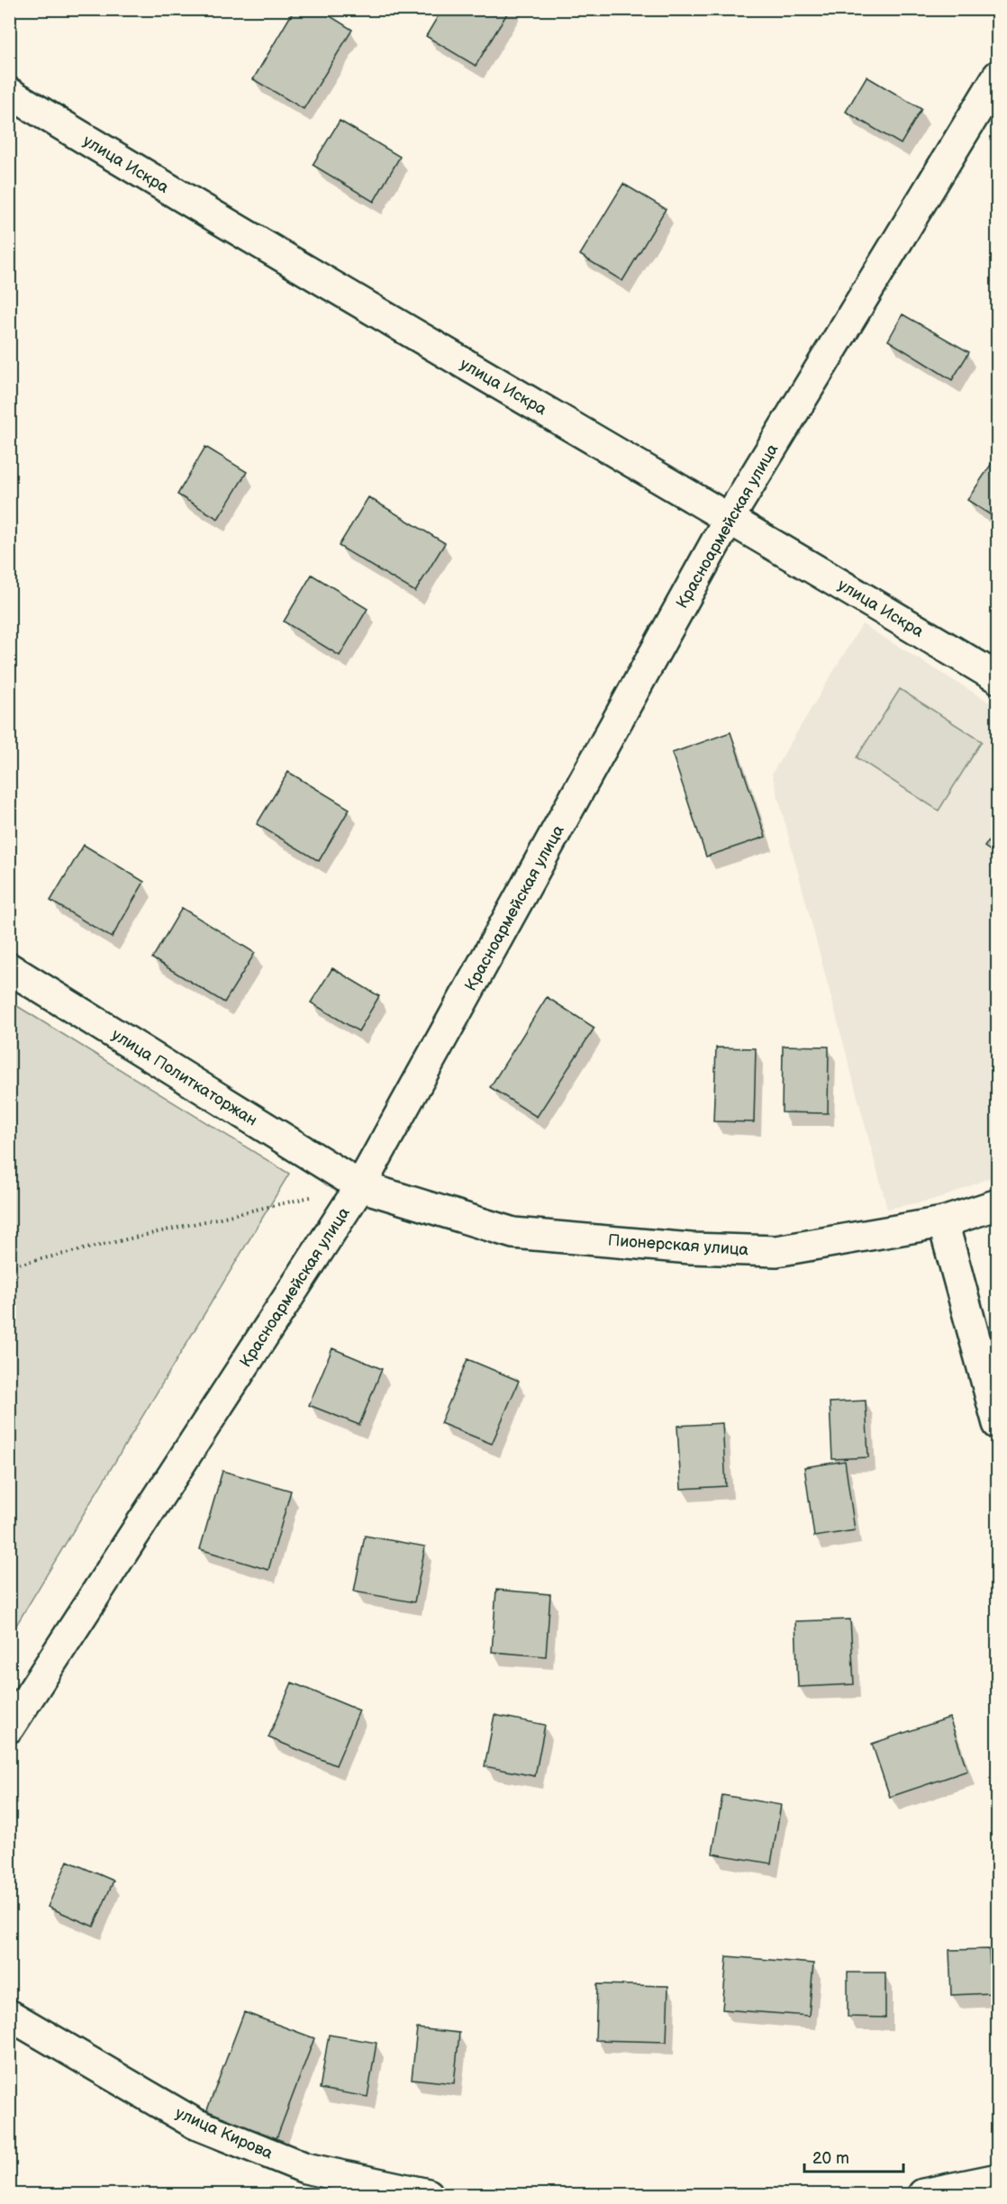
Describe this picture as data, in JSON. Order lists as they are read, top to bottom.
{
  "streets": {
    "street": [
      "улица Искра",
      "Красноармейская улица",
      "улица Политкаторжан",
      "Пионерская улица",
      "улица Кирова"
    ]
  },
  "crossings": [
    ["улица Искра", "Красноармейская улица"],
    ["Красноармейская улица", "улица Политкаторжан"],
    ["Красноармейская улица", "Пионерская улица"],
    ["улица Политкаторжан", "Пионерская улица"]
  ],
  "scale_bar": "20 m"
}
